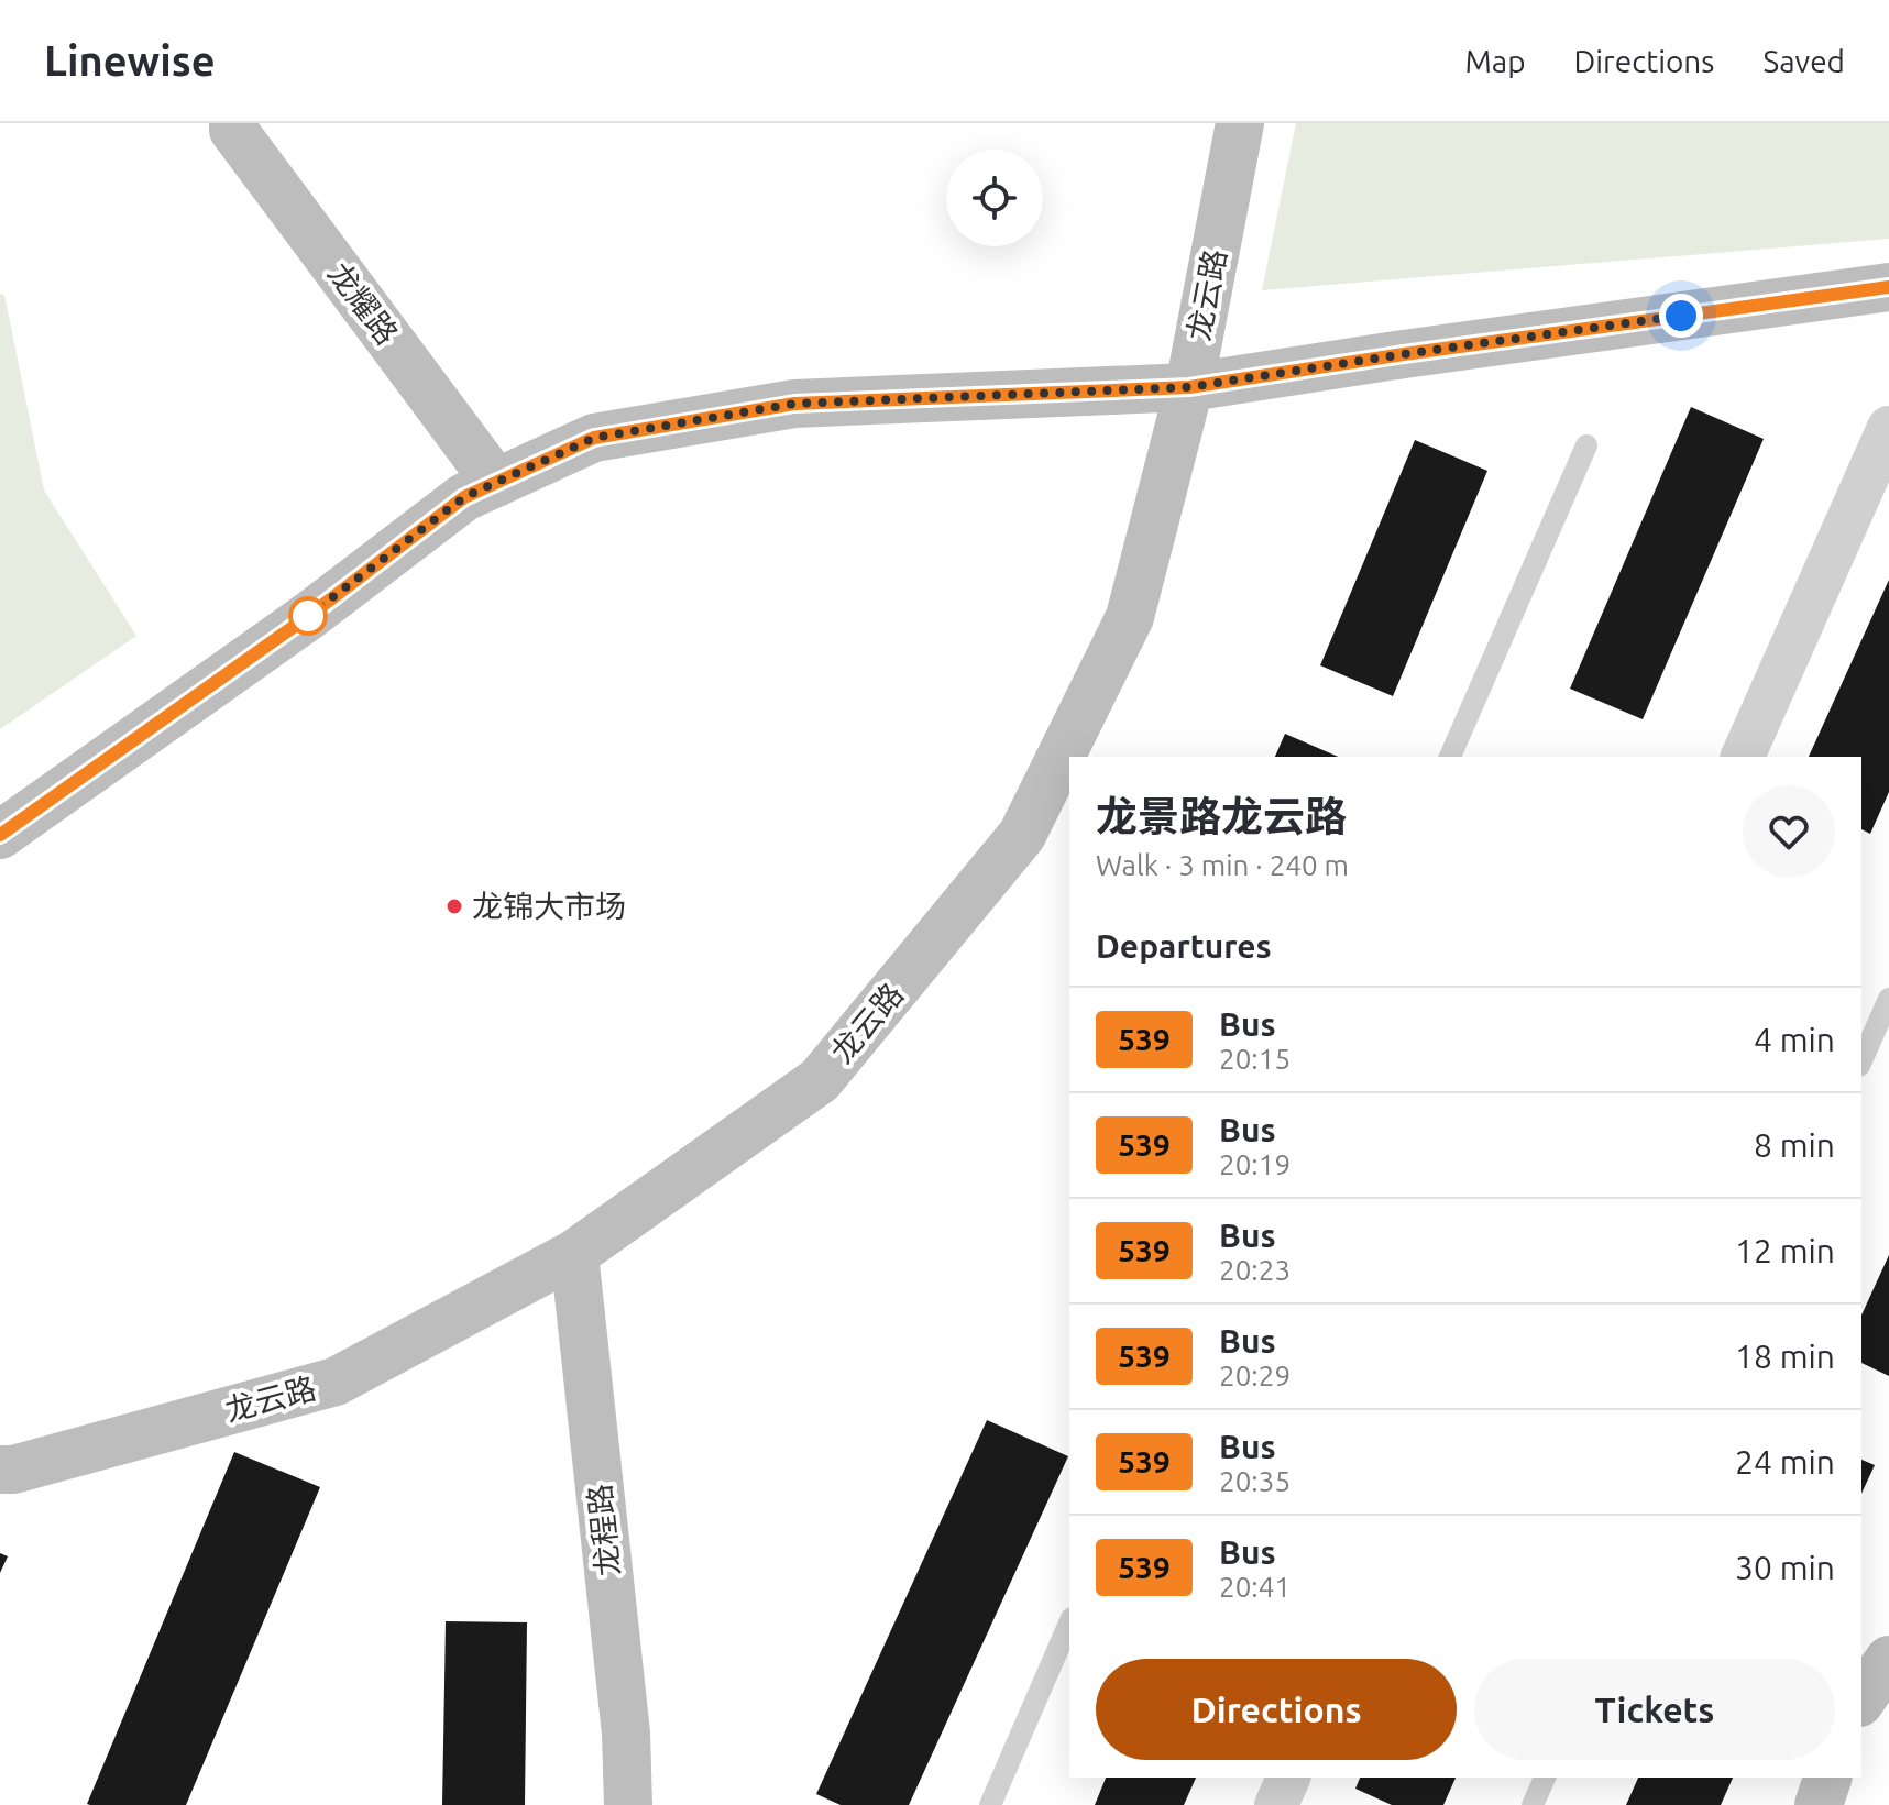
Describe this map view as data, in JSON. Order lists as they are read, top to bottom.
{
  "streets": {
    "street": ["龙云路", "龙耀路", "龙程路"]
  },
  "crossings": [
    ["龙云路", "龙程路"]
  ],
  "places": ["龙锦大市场"],
  "lines": ["bus line 539"],
  "page": {
    "header": "Linewise",
    "nav": ["Map", "Directions", "Saved"],
    "heading": [
      ["龙景路龙云路", "Walk · 3 min · 240 m"],
      "Departures"
    ],
    "list": [
      {
        "mark": "539",
        "name": "Bus",
        "note": "20:15",
        "value": "4 min"
      },
      {
        "mark": "539",
        "name": "Bus",
        "note": "20:19",
        "value": "8 min"
      },
      {
        "mark": "539",
        "name": "Bus",
        "note": "20:23",
        "value": "12 min"
      },
      {
        "mark": "539",
        "name": "Bus",
        "note": "20:29",
        "value": "18 min"
      },
      {
        "mark": "539",
        "name": "Bus",
        "note": "20:35",
        "value": "24 min"
      },
      {
        "mark": "539",
        "name": "Bus",
        "note": "20:41",
        "value": "30 min"
      }
    ],
    "buttons": ["Directions", "Tickets"]
  }
}
